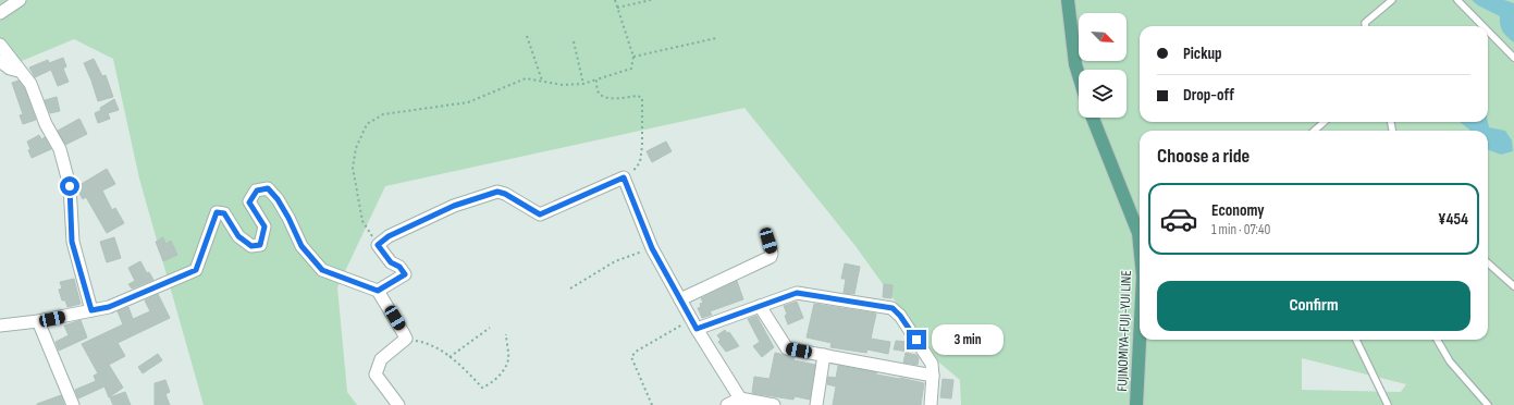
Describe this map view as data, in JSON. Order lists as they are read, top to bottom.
{
  "streets": {
    "main road": ["FUJINOMIYA-FUJI-YUI LINE"]
  },
  "north": "bottom right",
  "page": {
    "banner": ["Pickup", "Drop-off"],
    "heading": "Choose a ride",
    "list": [
      {
        "name": "Economy",
        "note": "1 min · 07:40",
        "value": "¥454"
      }
    ],
    "buttons": "Confirm",
    "bubble": "3 min"
  }
}
